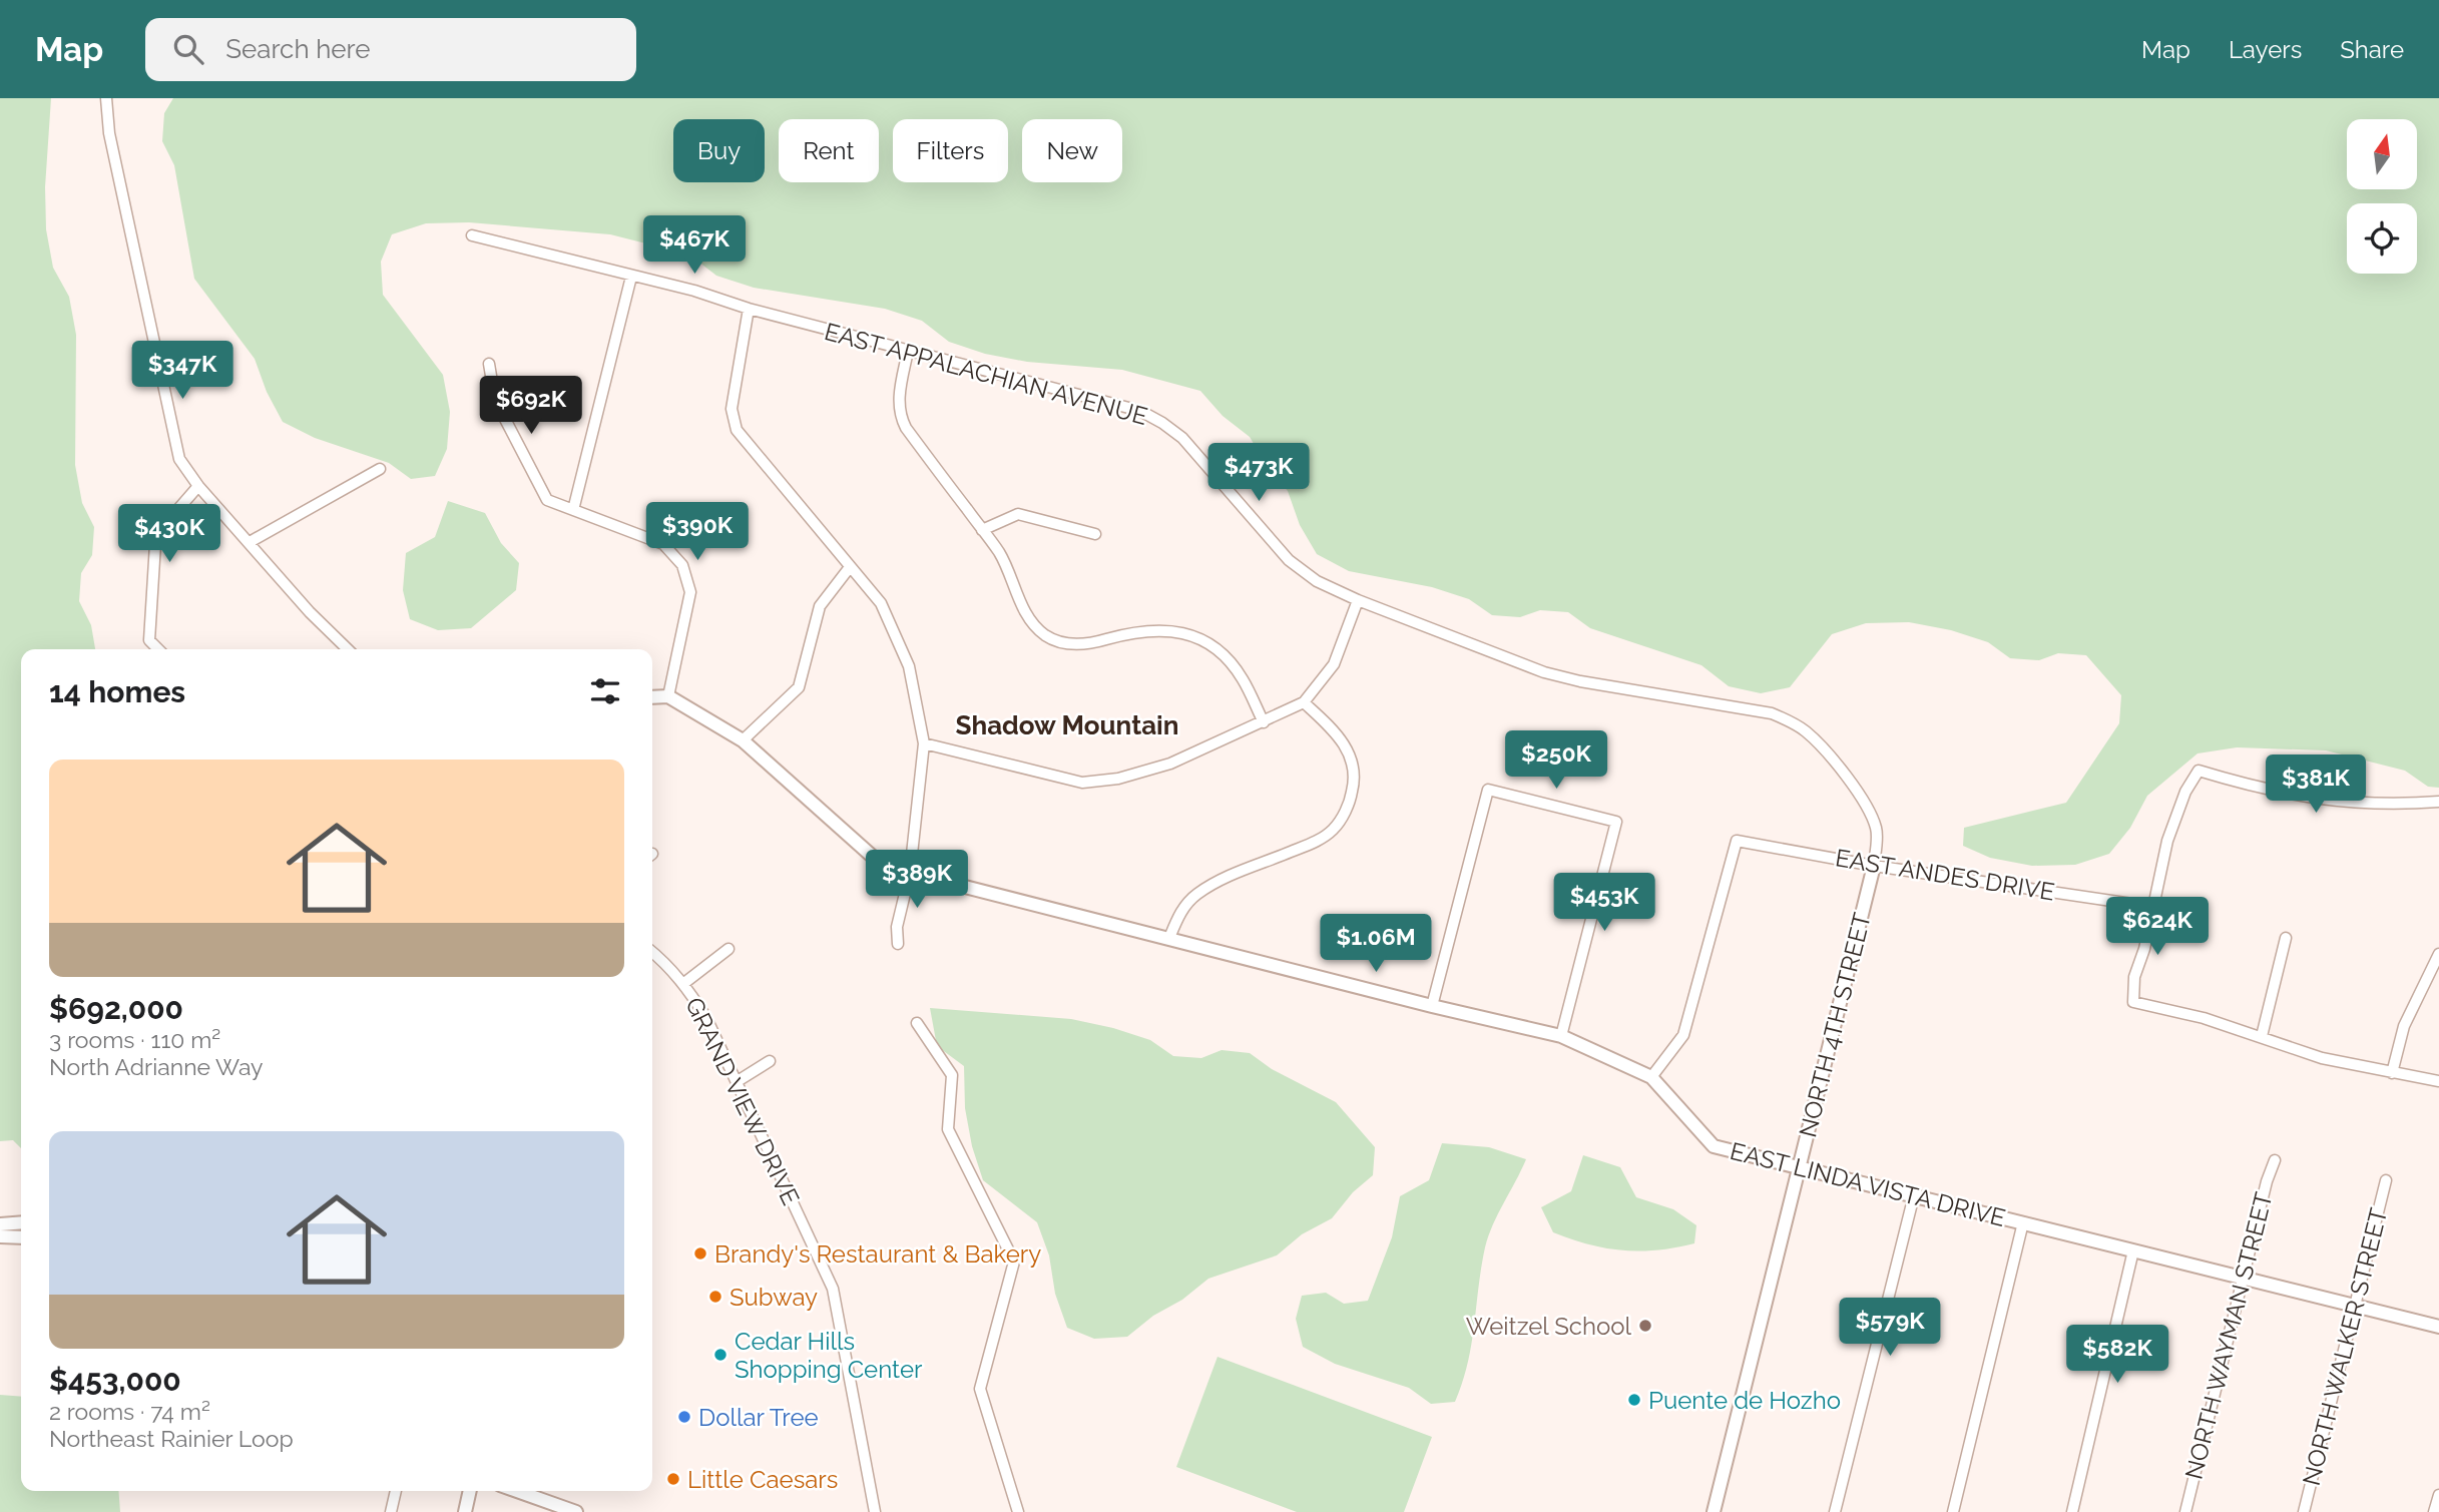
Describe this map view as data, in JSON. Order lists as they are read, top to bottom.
{
  "streets": {
    "street": [
      "EAST APPALACHIAN AVENUE",
      "EAST ANDES DRIVE",
      "NORTH 4TH STREET",
      "GRAND VIEW DRIVE",
      "EAST LINDA VISTA DRIVE",
      "NORTH WAYMAN STREET",
      "NORTH WALKER STREET"
    ]
  },
  "crossings": [
    ["EAST APPALACHIAN AVENUE", "EAST ANDES DRIVE"],
    ["EAST APPALACHIAN AVENUE", "NORTH 4TH STREET"],
    ["EAST ANDES DRIVE", "NORTH 4TH STREET"],
    ["EAST ANDES DRIVE", "EAST LINDA VISTA DRIVE"],
    ["NORTH 4TH STREET", "EAST LINDA VISTA DRIVE"],
    ["EAST LINDA VISTA DRIVE", "NORTH WAYMAN STREET"],
    ["EAST LINDA VISTA DRIVE", "NORTH WALKER STREET"]
  ],
  "districts": ["Shadow Mountain"],
  "places": [
    "Brandy's Restaurant & Bakery",
    "Subway",
    "Weitzel School",
    "Cedar Hills Shopping Center",
    "Puente de Hozho",
    "Dollar Tree",
    "Little Caesars"
  ],
  "north": "top",
  "page": {
    "header": "Map",
    "search": "Search here",
    "nav": ["Map", "Layers", "Share"],
    "chip": [
      "Buy",
      "Rent",
      "Filters",
      "New"
    ],
    "price": [
      "$467K",
      "$347K",
      "$692K",
      "$473K",
      "$390K",
      "$430K",
      "$250K",
      "$381K",
      "$389K",
      "$453K",
      "$624K",
      "$1.06M",
      "$579K",
      "$582K"
    ],
    "heading": "14 homes",
    "list": [
      {
        "name": "$692,000",
        "note": "3 rooms · 110 m² · North Adrianne Way"
      },
      {
        "name": "$453,000",
        "note": "2 rooms · 74 m² · Northeast Rainier Loop"
      }
    ]
  }
}
